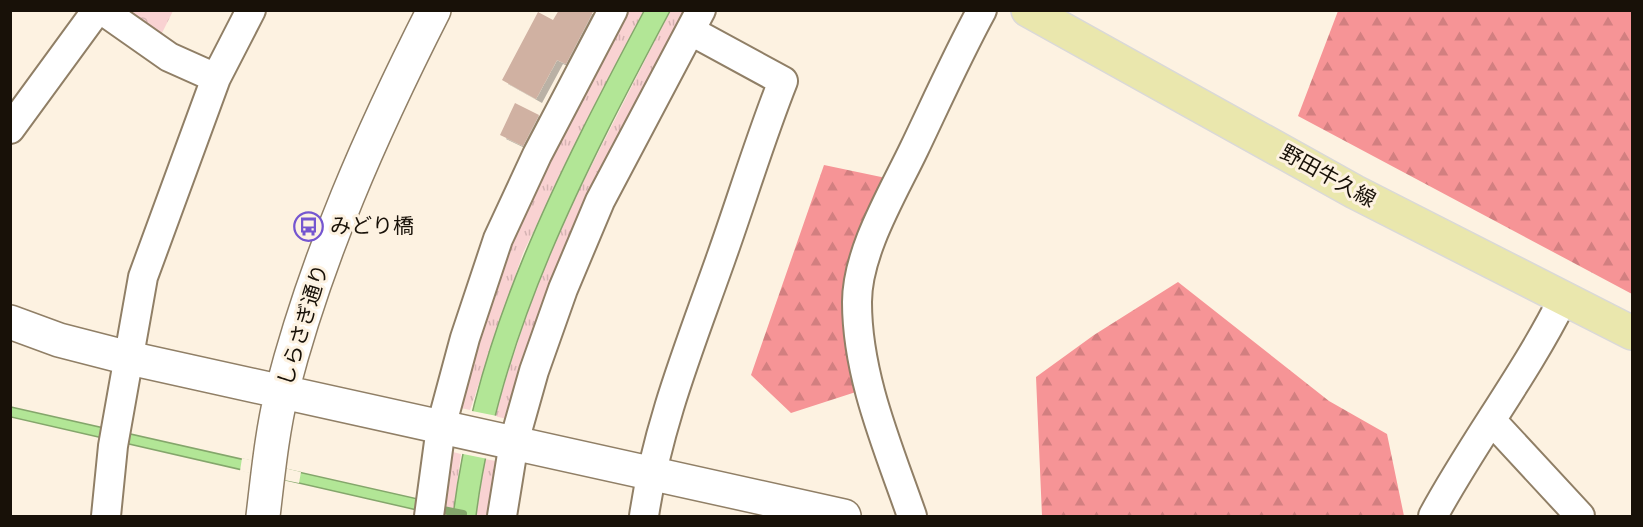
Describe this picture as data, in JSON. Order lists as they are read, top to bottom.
{
  "streets": {
    "main road": ["野田牛久線"],
    "street": ["しらさぎ通り"]
  },
  "places": {
    "bus stop": ["みどり橋"]
  }
}
